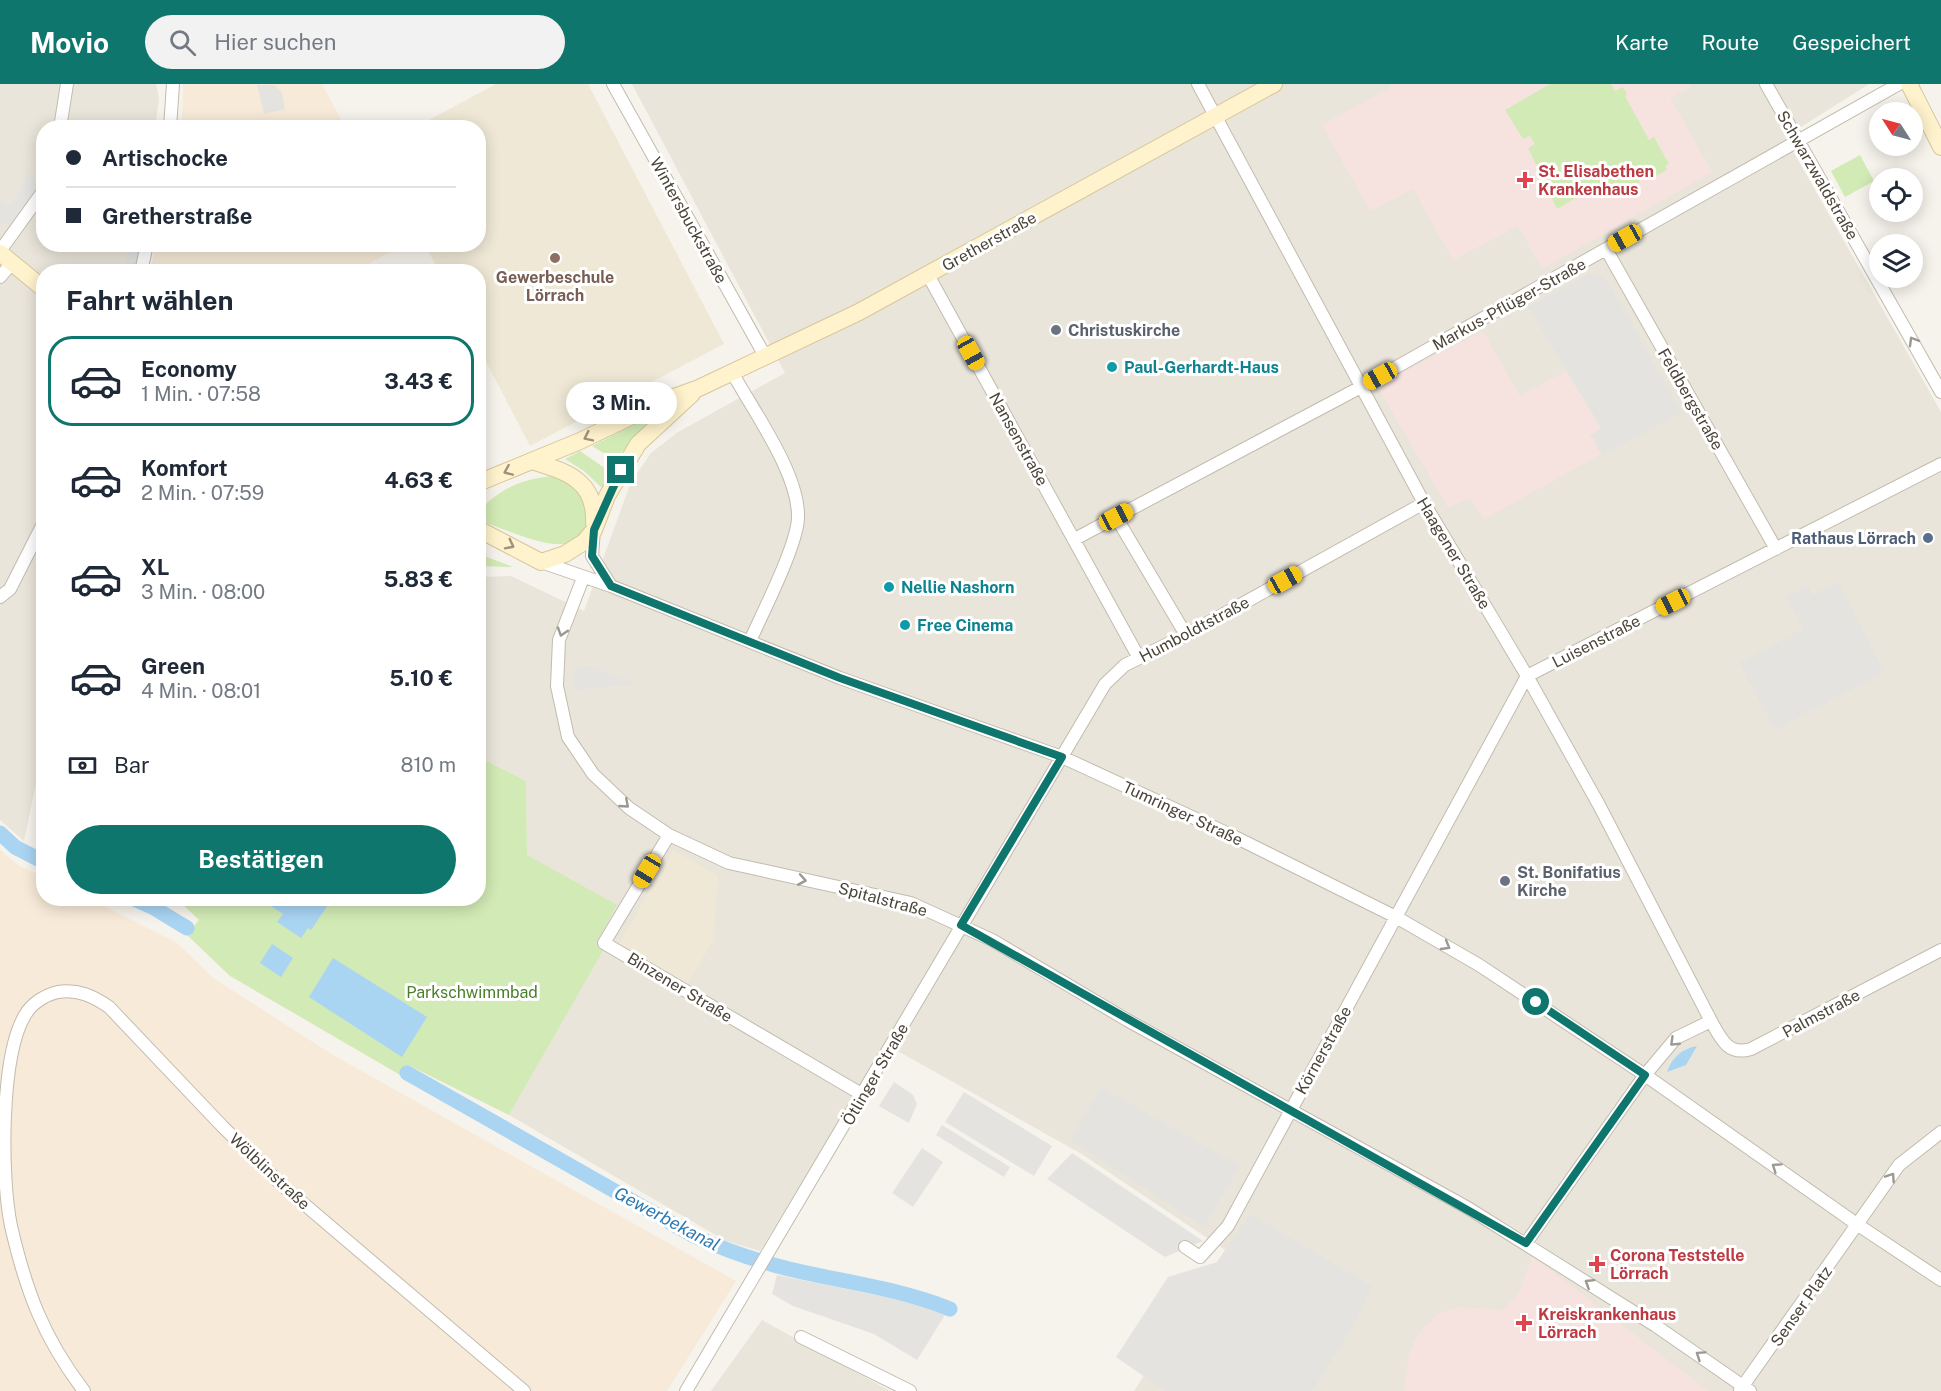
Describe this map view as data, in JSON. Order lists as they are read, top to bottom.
{
  "streets": {
    "main road": ["Gretherstraße", "Tumringer Straße"],
    "street": [
      "Schwarzwaldstraße",
      "Wintersbuckstraße",
      "Markus-Pflüger-Straße",
      "Feldbergstraße",
      "Nansenstraße",
      "Haagener Straße",
      "Humboldtstraße",
      "Luisenstraße",
      "Spitalstraße",
      "Binzener Straße",
      "Palmstraße",
      "Körnerstraße",
      "Ötlinger Straße",
      "Wölblinstraße",
      "Senser Platz"
    ]
  },
  "crossings": [
    ["Schwarzwaldstraße", "Markus-Pflüger-Straße"],
    ["Wintersbuckstraße", "Gretherstraße"],
    ["Gretherstraße", "Nansenstraße"],
    ["Gretherstraße", "Haagener Straße"],
    ["Gretherstraße", "Tumringer Straße"],
    ["Markus-Pflüger-Straße", "Feldbergstraße"],
    ["Markus-Pflüger-Straße", "Haagener Straße"],
    ["Feldbergstraße", "Luisenstraße"],
    ["Nansenstraße", "Humboldtstraße"],
    ["Haagener Straße", "Humboldtstraße"],
    ["Haagener Straße", "Luisenstraße"],
    ["Haagener Straße", "Palmstraße"],
    ["Humboldtstraße", "Tumringer Straße"],
    ["Humboldtstraße", "Ötlinger Straße"],
    ["Tumringer Straße", "Spitalstraße"],
    ["Tumringer Straße", "Körnerstraße"],
    ["Tumringer Straße", "Ötlinger Straße"],
    ["Tumringer Straße", "Senser Platz"],
    ["Spitalstraße", "Binzener Straße"],
    ["Spitalstraße", "Körnerstraße"],
    ["Spitalstraße", "Ötlinger Straße"],
    ["Spitalstraße", "Senser Platz"],
    ["Binzener Straße", "Ötlinger Straße"]
  ],
  "one_way": ["Schwarzwaldstraße", "Senser Platz"],
  "water": ["Gewerbekanal"],
  "parks": ["Parkschwimmbad"],
  "places": {
    "health": ["St. Elisabethen Krankenhaus", "Corona Teststelle Lörrach", "Kreiskrankenhaus Lörrach"],
    "other": [
      "Gewerbeschule Lörrach",
      "Christuskirche",
      "Paul-Gerhardt-Haus",
      "Rathaus Lörrach",
      "Nellie Nashorn",
      "Free Cinema",
      "St. Bonifatius Kirche"
    ]
  },
  "north": "top left",
  "page": {
    "header": "Movio",
    "search": "Hier suchen",
    "nav": ["Karte", "Route", "Gespeichert"],
    "banner": ["Artischocke", "Gretherstraße"],
    "heading": "Fahrt wählen",
    "list": [
      {
        "name": "Economy",
        "note": "1 Min. · 07:58",
        "value": "3.43 €"
      },
      {
        "name": "Komfort",
        "note": "2 Min. · 07:59",
        "value": "4.63 €"
      },
      {
        "name": "XL",
        "note": "3 Min. · 08:00",
        "value": "5.83 €"
      },
      {
        "name": "Green",
        "note": "4 Min. · 08:01",
        "value": "5.10 €"
      }
    ],
    "bubble": "3 Min.",
    "pay": ["Bar", "810 m"],
    "buttons": "Bestätigen"
  }
}
